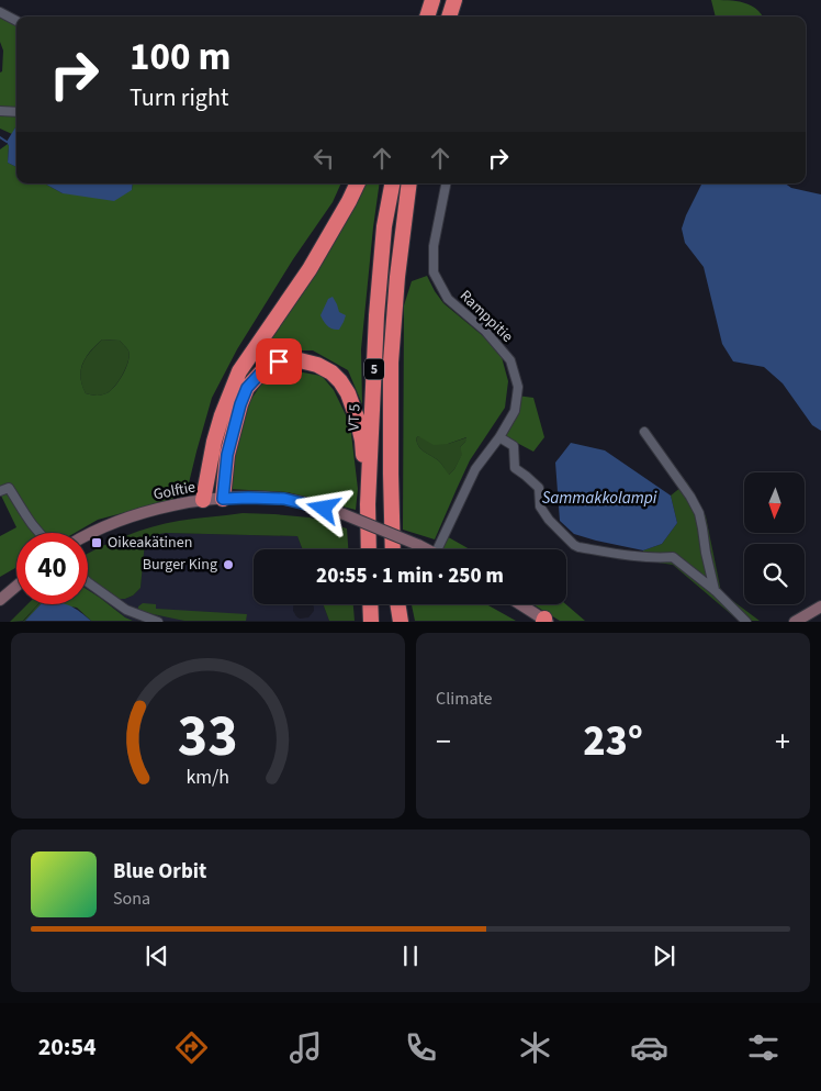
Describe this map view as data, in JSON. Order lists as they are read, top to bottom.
{
  "streets": {
    "highway": ["5", "VT 5"],
    "street": ["Ramppitie", "Golftie"]
  },
  "water": ["Sammakkolampi"],
  "places": {
    "transit": ["Oikeakätinen"],
    "other": ["Burger King"]
  },
  "north": "bottom",
  "page": {
    "turn": ["100 m", "Turn right"],
    "limit": "40",
    "trip": "20:55 · 1 min · 250 m",
    "tile": "Climate",
    "heat": ["−", "23°", "+"],
    "song": ["Blue Orbit", "Sona"],
    "tabs": "20:54",
    "gauge": ["33", "km/h"]
  }
}
